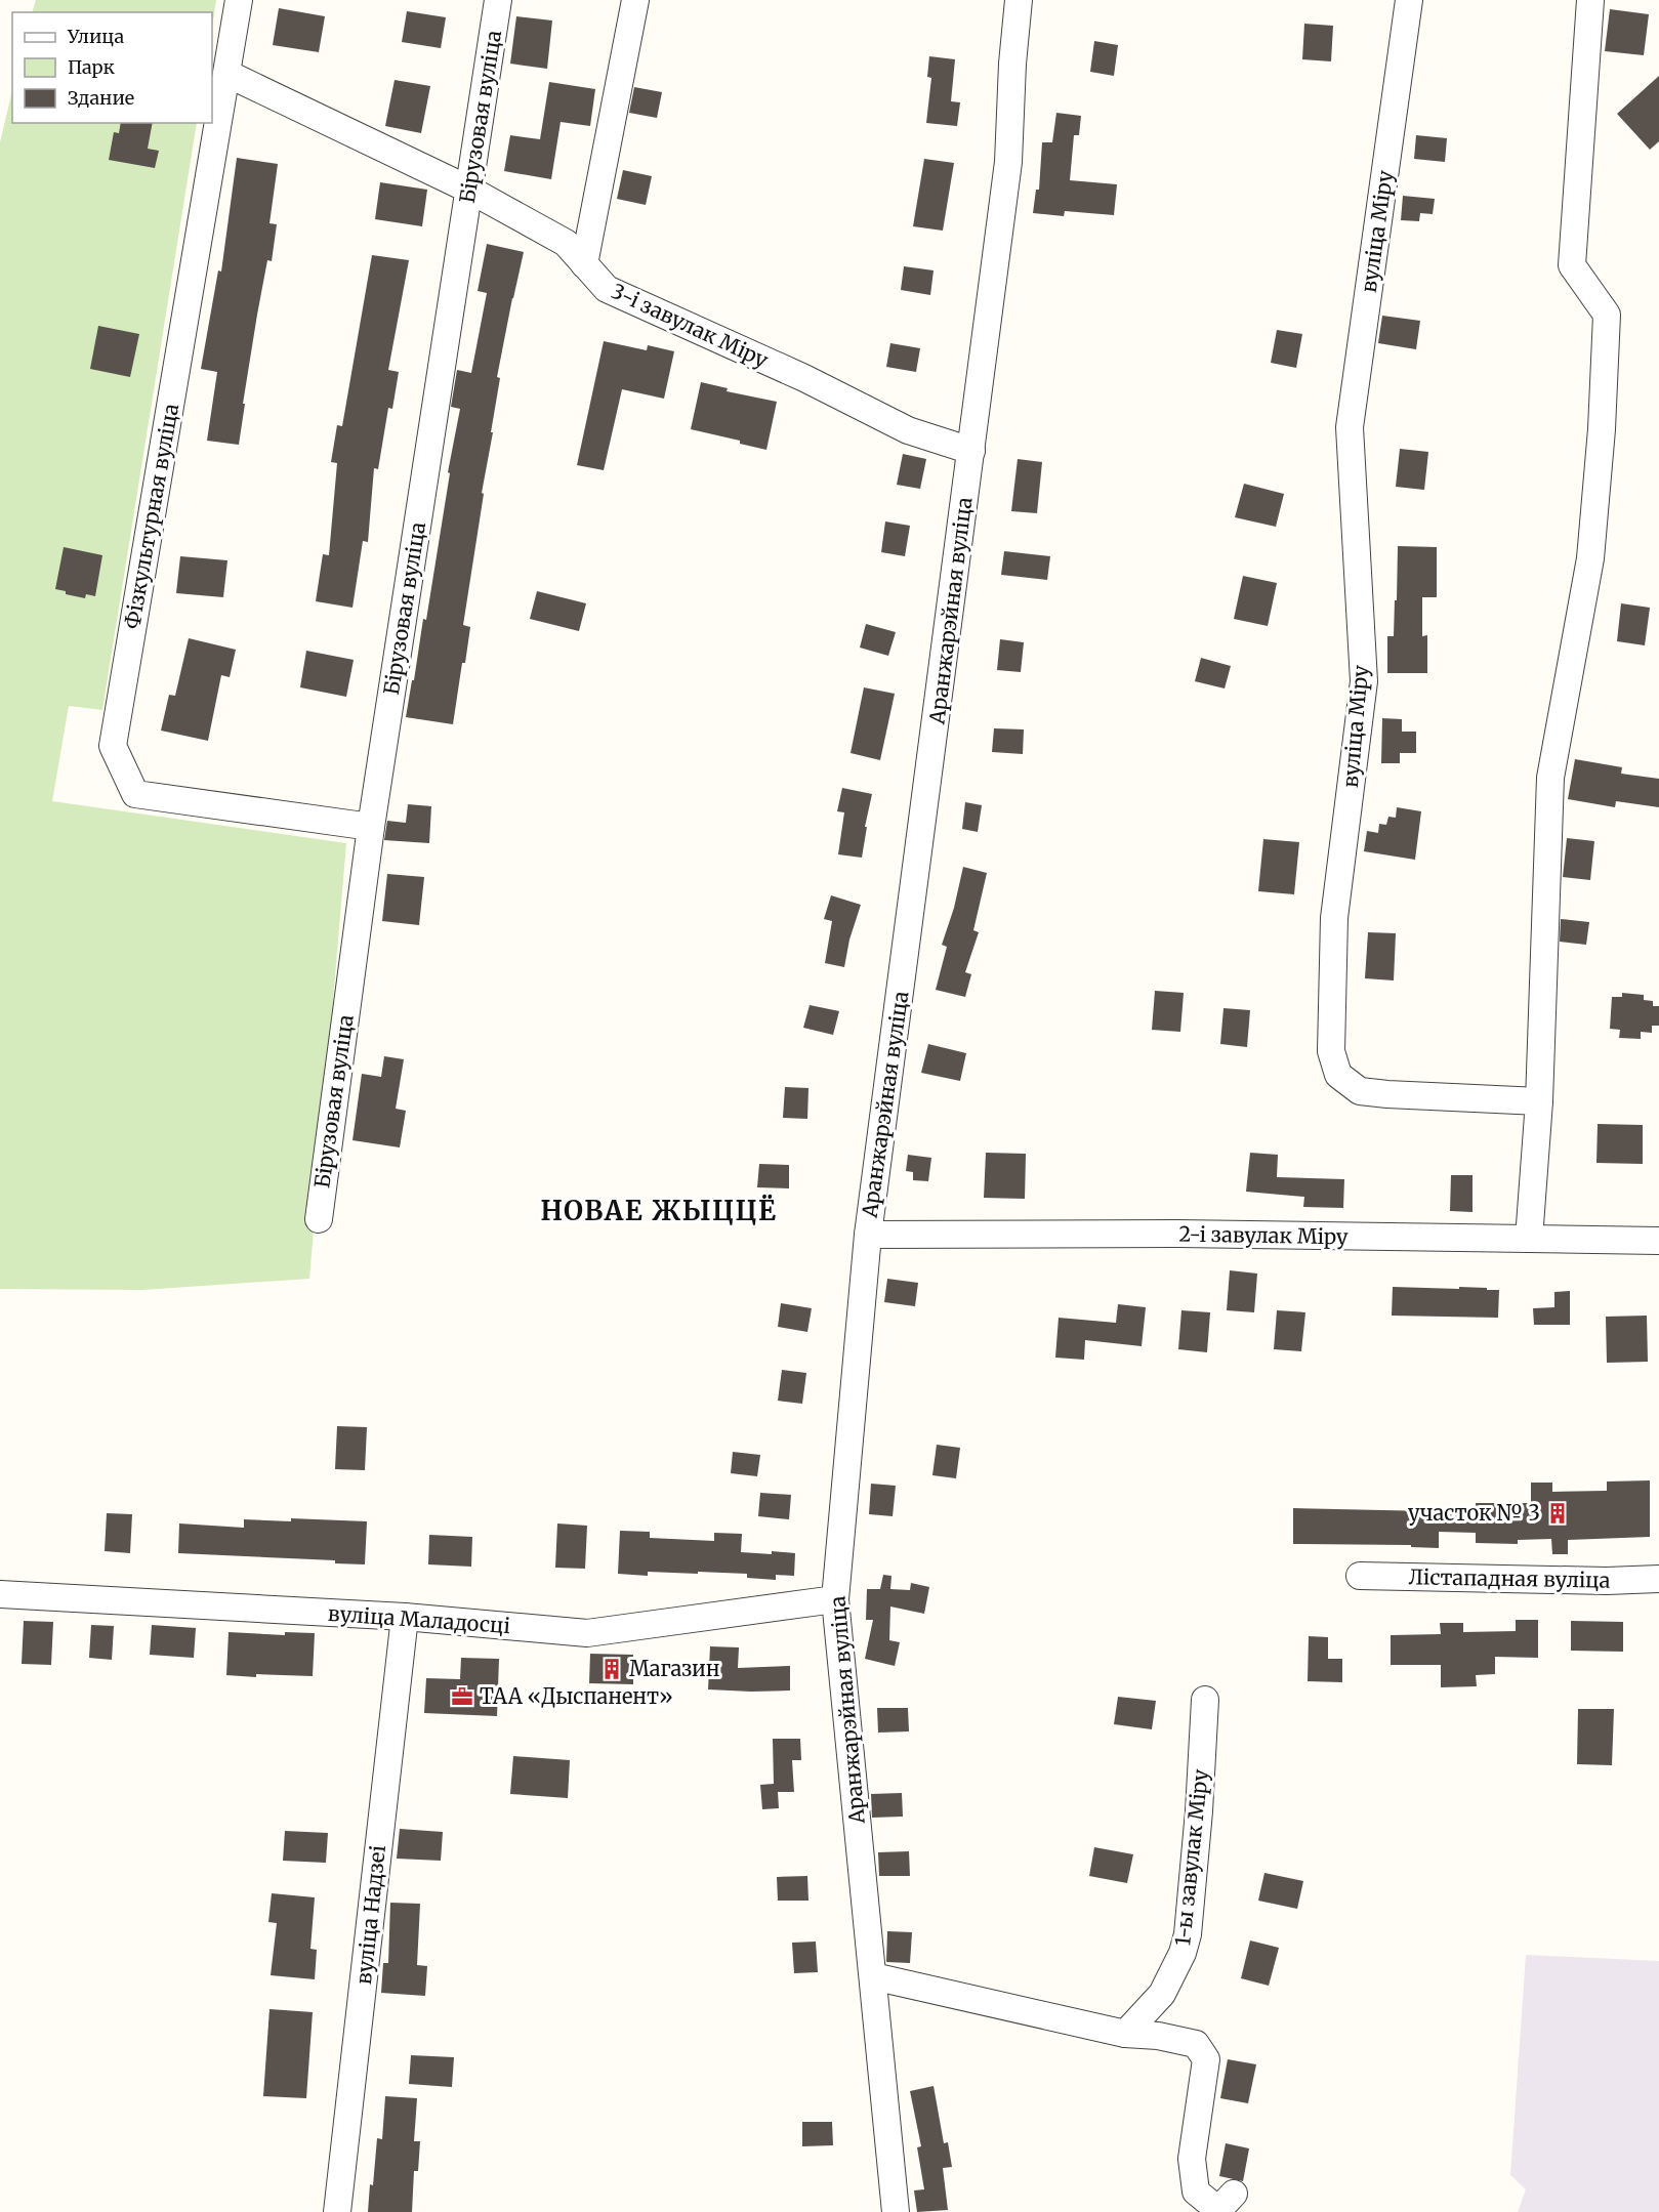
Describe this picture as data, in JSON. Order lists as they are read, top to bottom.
{
  "streets": {
    "street": [
      "Бірузовая вуліца",
      "вуліца Міру",
      "3-і завулак Міру",
      "Фізкультурная вуліца",
      "Аранжарэйная вуліца",
      "2-і завулак Міру",
      "Лістападная вуліца",
      "вуліца Маладосці",
      "1-ы завулак Міру",
      "вуліца Надзеі"
    ]
  },
  "crossings": [
    ["Бірузовая вуліца", "3-і завулак Міру"],
    ["Бірузовая вуліца", "Фізкультурная вуліца"],
    ["3-і завулак Міру", "Фізкультурная вуліца"],
    ["3-і завулак Міру", "Аранжарэйная вуліца"],
    ["Аранжарэйная вуліца", "2-і завулак Міру"],
    ["Аранжарэйная вуліца", "вуліца Маладосці"],
    ["вуліца Маладосці", "вуліца Надзеі"]
  ],
  "districts": ["НОВАЕ ЖЫЦЦЁ"],
  "places": {
    "building": ["участок № 3", "Магазин"],
    "office": ["ТАА «Дыспанент»"]
  },
  "legend": ["Улица", "Парк", "Здание"]
}
